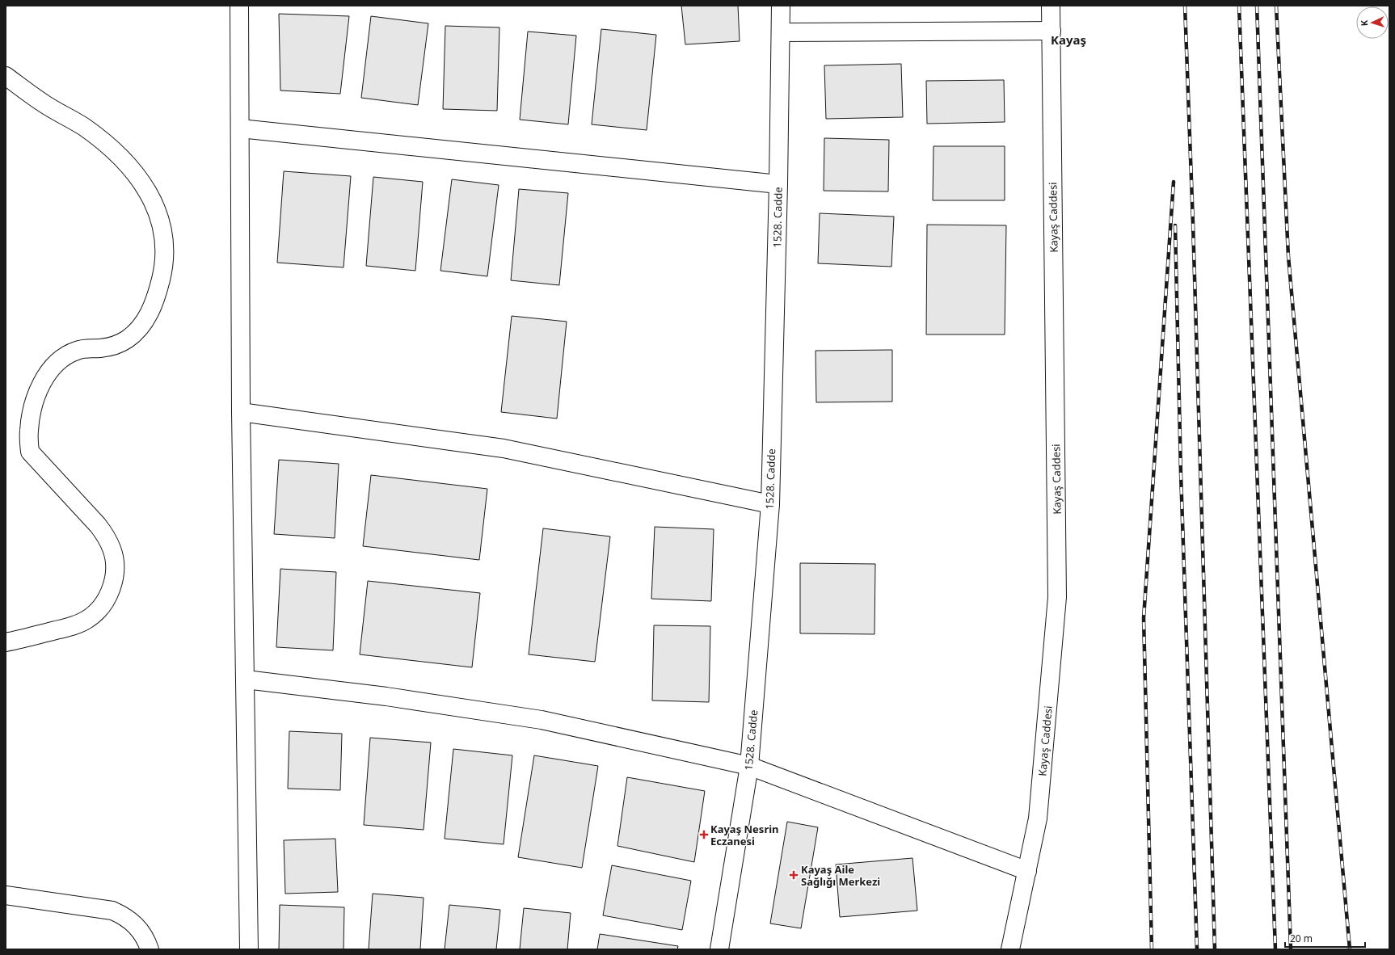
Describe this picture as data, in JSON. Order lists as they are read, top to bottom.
{
  "streets": {
    "street": ["1528. Cadde", "Kayaş Caddesi"]
  },
  "districts": ["Kayaş"],
  "places": {
    "health": ["Kayaş Nesrin Eczanesi", "Kayaş Aile Sağlığı Merkezi"]
  },
  "scale_bar": "20 m",
  "north": "left"
}
